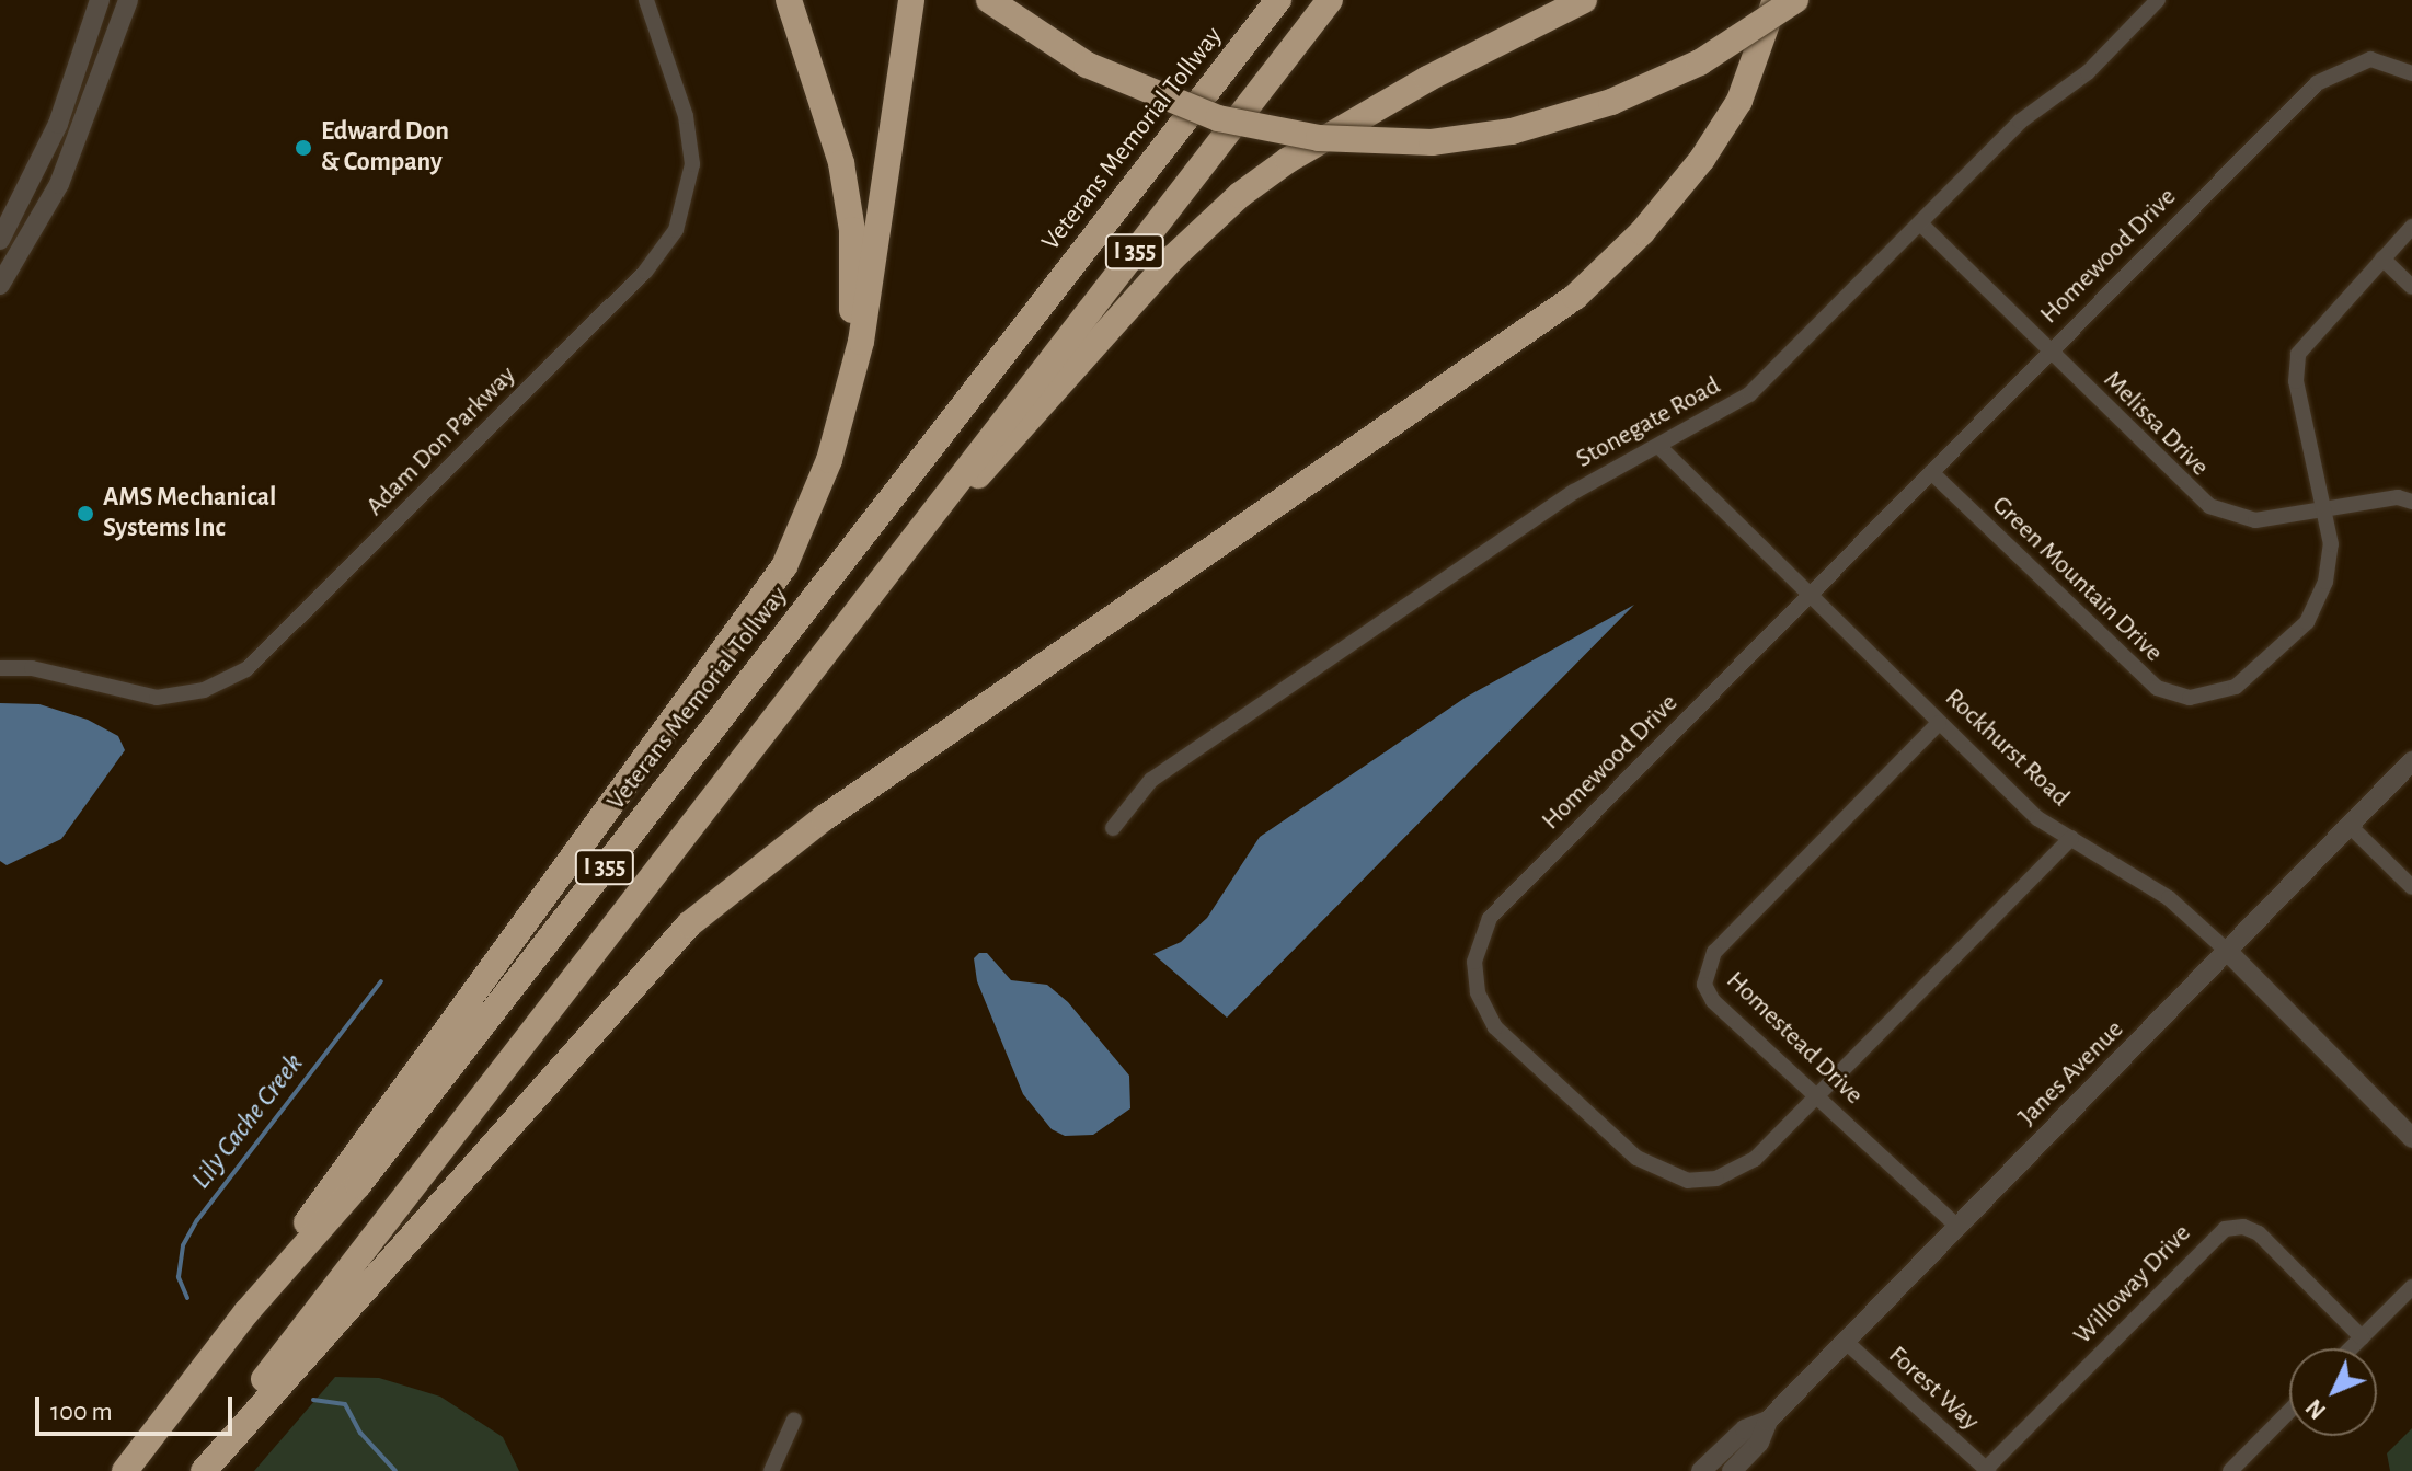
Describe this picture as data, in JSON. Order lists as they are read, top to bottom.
{
  "streets": {
    "highway": ["Veterans Memorial Tollway", "I 355"],
    "street": [
      "Homewood Drive",
      "Stonegate Road",
      "Melissa Drive",
      "Adam Don Parkway",
      "Green Mountain Drive",
      "Rockhurst Road",
      "Homestead Drive",
      "Janes Avenue",
      "Willoway Drive",
      "Forest Way"
    ]
  },
  "crossings": [
    ["Homewood Drive", "Melissa Drive"],
    ["Homewood Drive", "Green Mountain Drive"],
    ["Homewood Drive", "Rockhurst Road"],
    ["Homewood Drive", "Homestead Drive"],
    ["Stonegate Road", "Melissa Drive"],
    ["Stonegate Road", "Rockhurst Road"],
    ["Melissa Drive", "Green Mountain Drive"],
    ["Rockhurst Road", "Homestead Drive"],
    ["Rockhurst Road", "Janes Avenue"],
    ["Homestead Drive", "Janes Avenue"],
    ["Janes Avenue", "Forest Way"],
    ["Willoway Drive", "Forest Way"]
  ],
  "water": ["Lily Cache Creek"],
  "places": ["Edward Don & Company", "AMS Mechanical Systems Inc"],
  "scale_bar": "100 m",
  "north": "bottom left"
}
